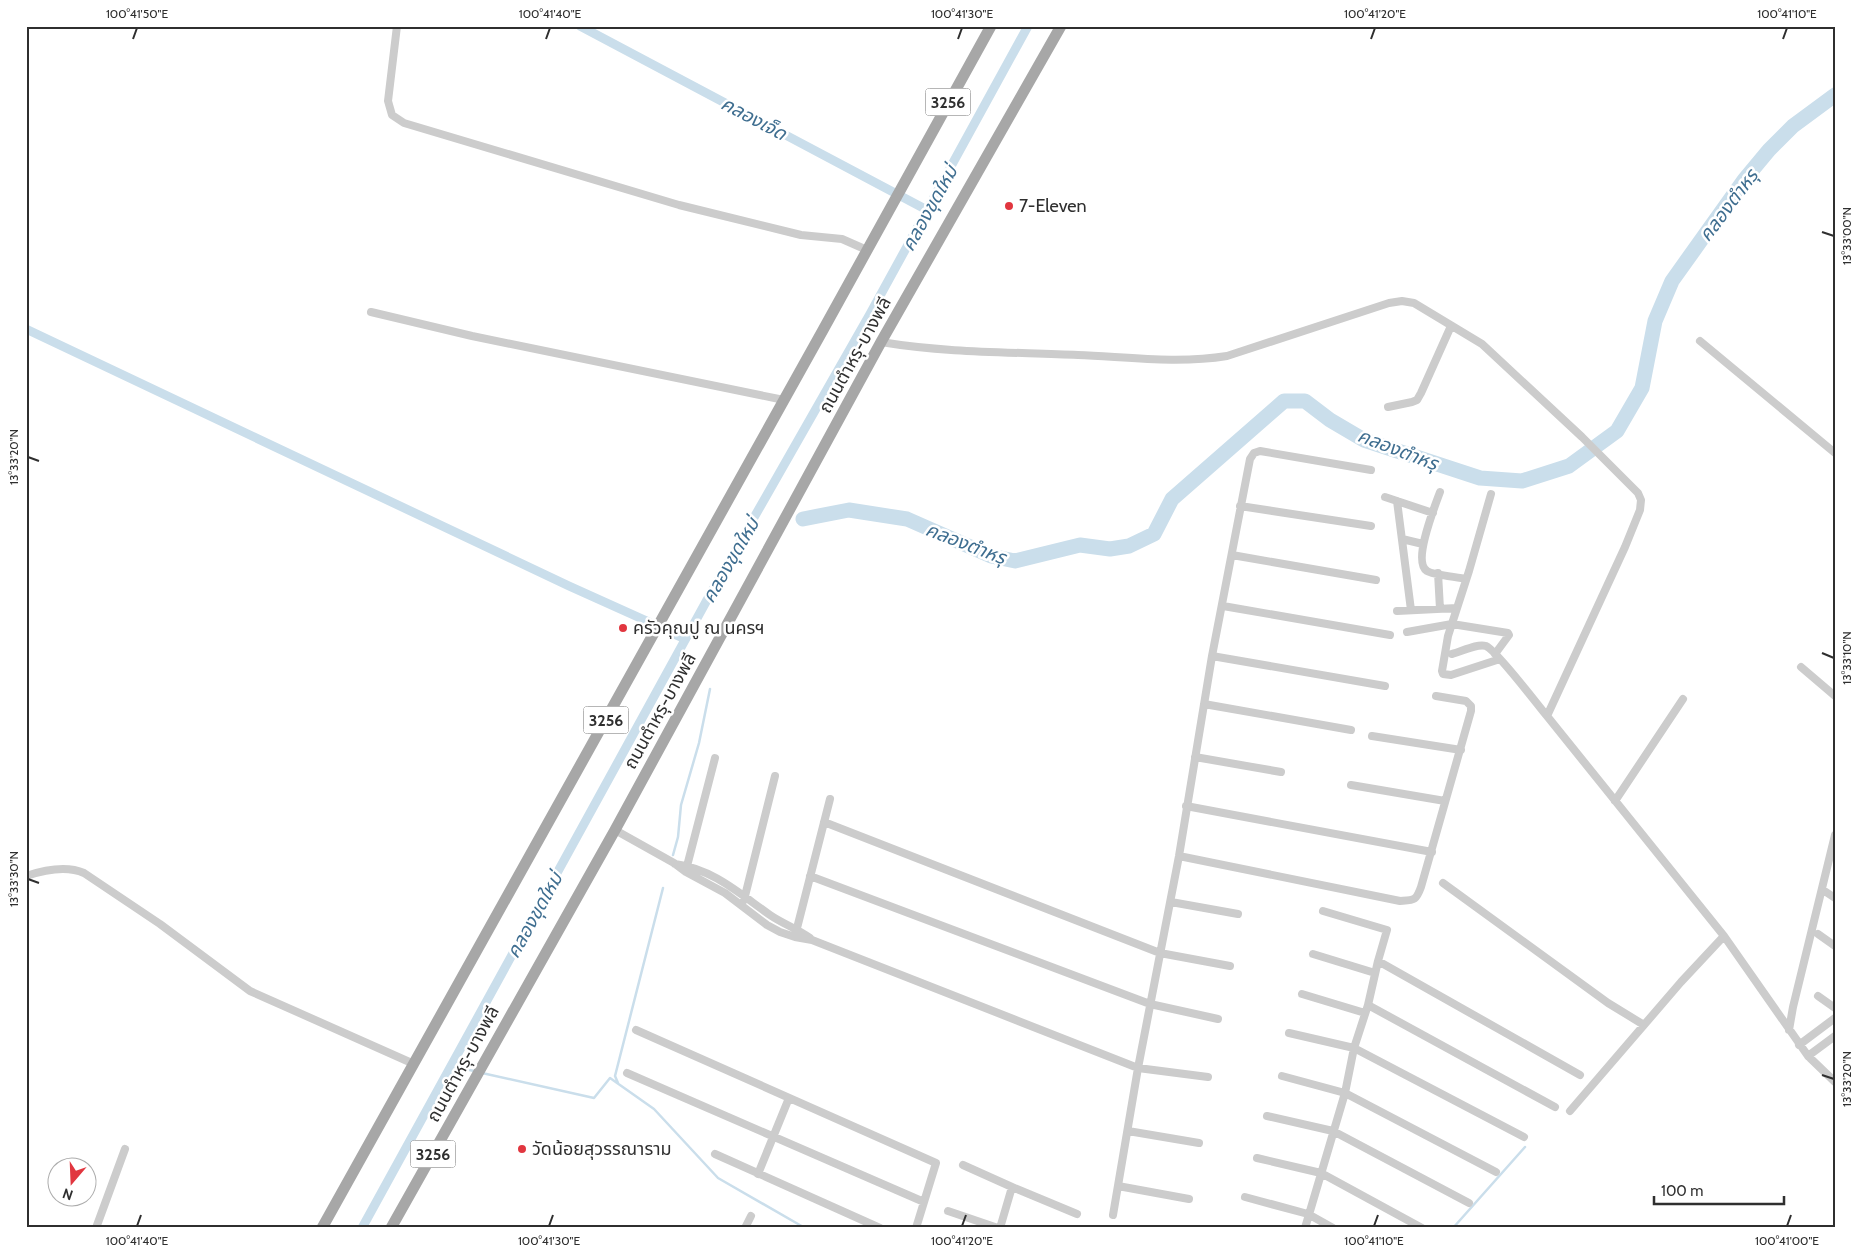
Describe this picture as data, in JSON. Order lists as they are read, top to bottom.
{
  "streets": {
    "main road": ["3256", "ถนนตำหรุ-บางพลี"]
  },
  "water": ["คลองเจ็ด", "คลองตำหรุ", "คลองขุดใหม่"],
  "places": ["7-Eleven", "ครัวคุณปู ณ นครฯ", "วัดน้อยสุวรรณาราม"],
  "scale_bar": "100 m",
  "north": "bottom",
  "coordinates": [
    "100°41'50\"E",
    "100°41'40\"E",
    "100°41'30\"E",
    "100°41'20\"E",
    "100°41'10\"E",
    "13°33'00\"N",
    "13°33'20\"N",
    "13°33'10\"N",
    "13°33'30\"N",
    "100°41'00\"E"
  ]
}
